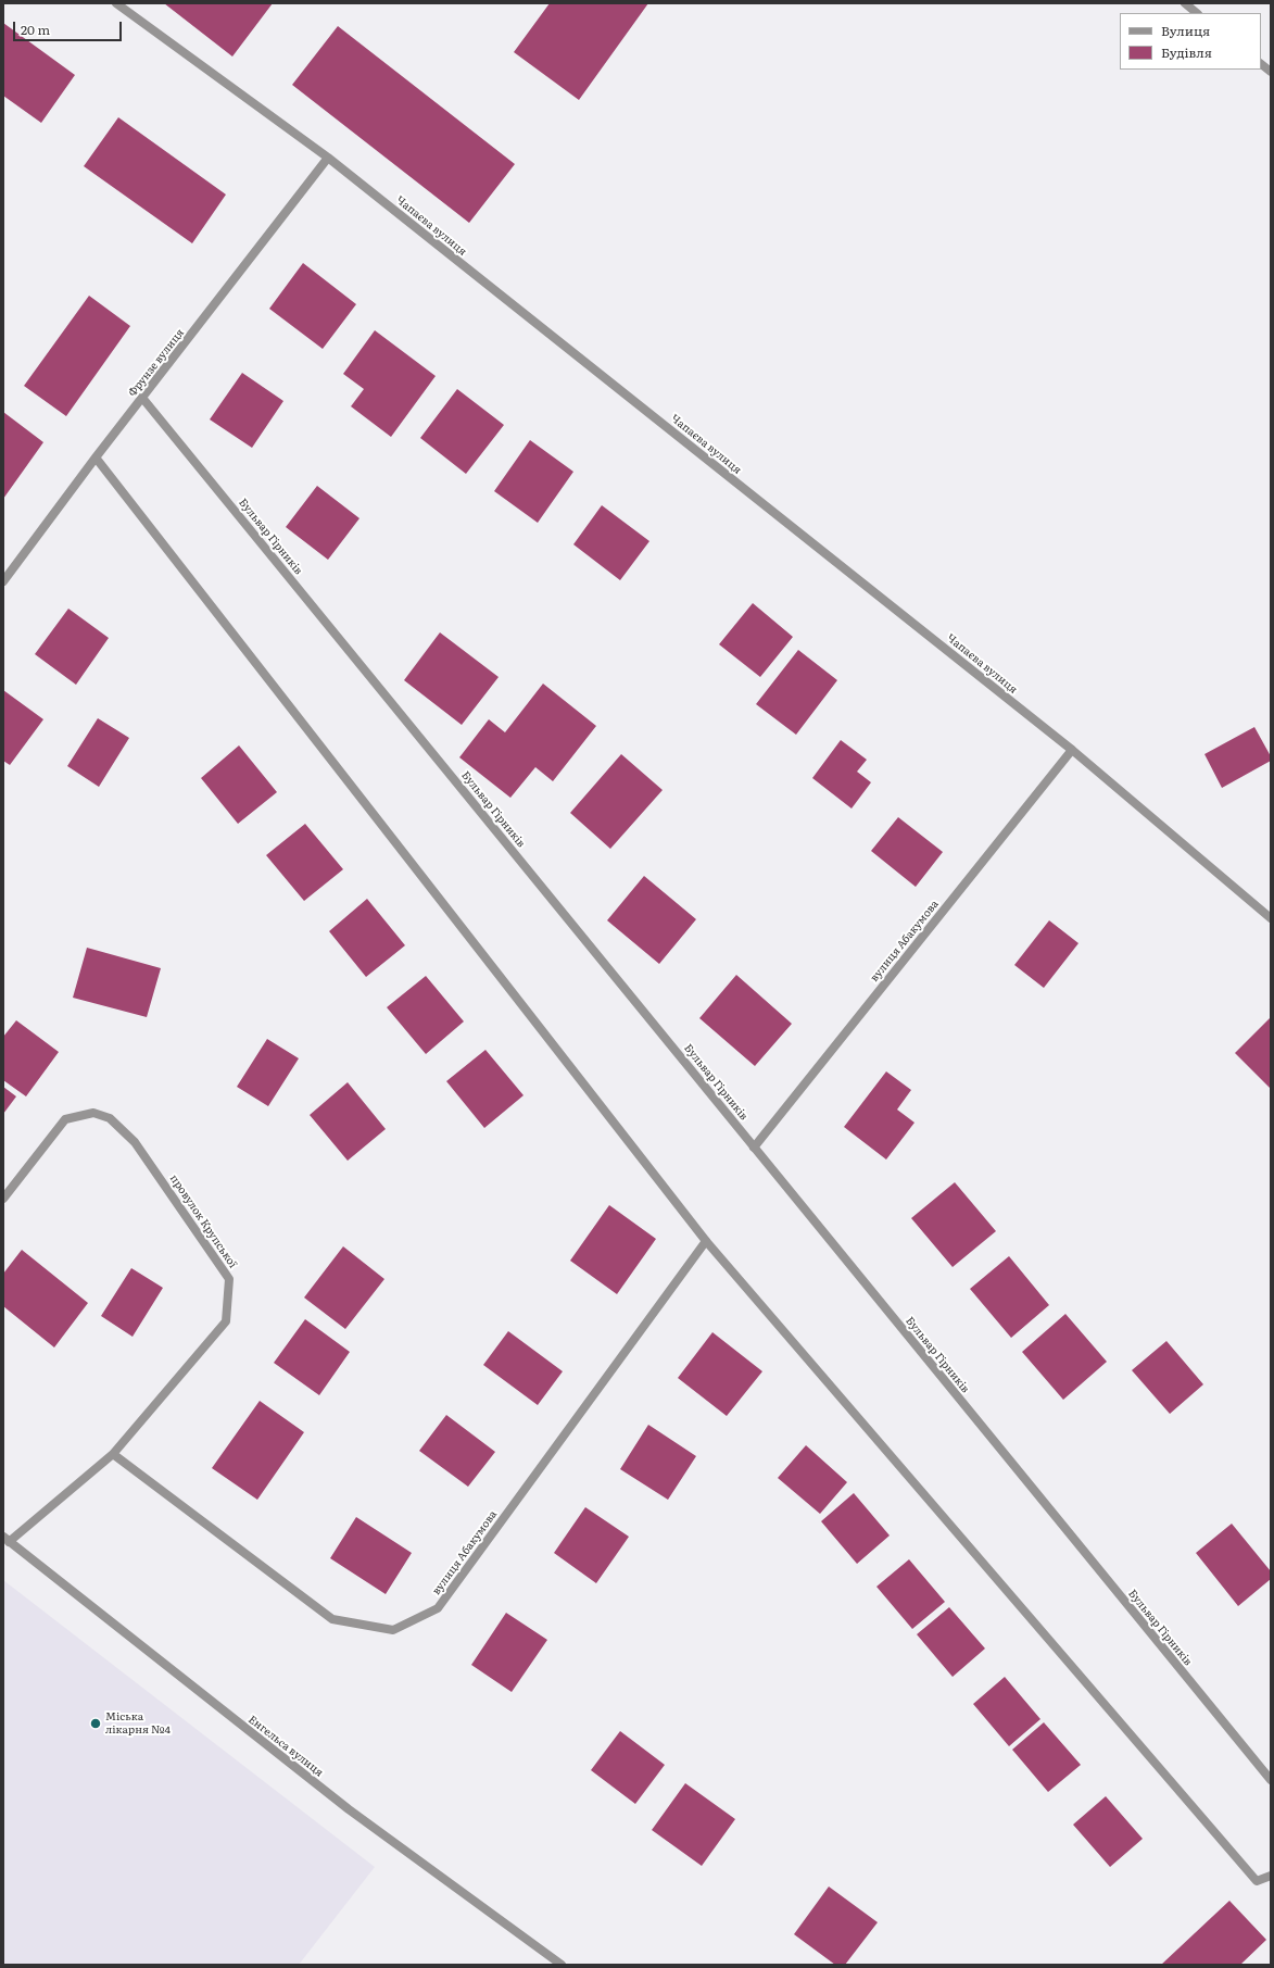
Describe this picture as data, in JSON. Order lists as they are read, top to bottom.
{
  "streets": {
    "street": [
      "Чапаєва вулиця",
      "Фрунзе вулиця",
      "Бульвар Гірників",
      "вулиця Абакумова",
      "провулок Крупської",
      "Енгельса вулиця"
    ]
  },
  "crossings": [
    ["Чапаєва вулиця", "Фрунзе вулиця"],
    ["Чапаєва вулиця", "вулиця Абакумова"],
    ["Фрунзе вулиця", "Бульвар Гірників"],
    ["Бульвар Гірників", "вулиця Абакумова"],
    ["вулиця Абакумова", "провулок Крупської"],
    ["провулок Крупської", "Енгельса вулиця"]
  ],
  "places": ["Міська лікарня №4"],
  "legend": ["Вулиця", "Будівля"],
  "scale_bar": "20 m"
}
